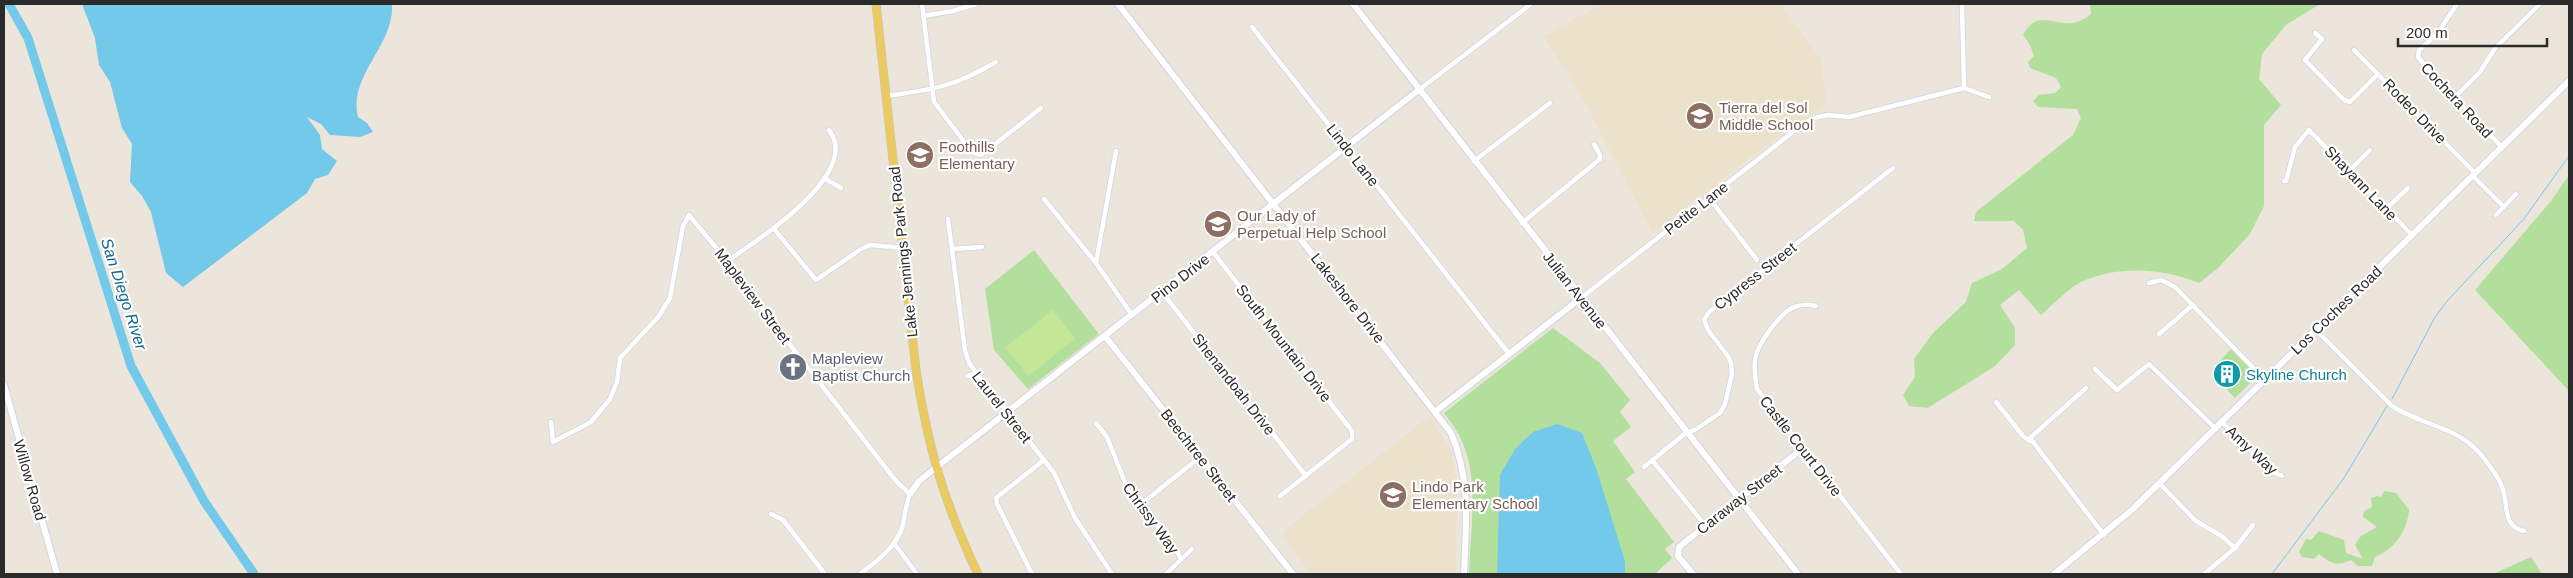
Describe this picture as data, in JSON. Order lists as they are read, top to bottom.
{
  "streets": {
    "main road": ["Lake Jennings Park Road"],
    "street": [
      "Cochera Road",
      "Rodeo Drive",
      "Lindo Lane",
      "Shayann Lane",
      "Petite Lane",
      "Cypress Street",
      "Pino Drive",
      "Julian Avenue",
      "Mapleview Street",
      "Lakeshore Drive",
      "Los Coches Road",
      "South Mountain Drive",
      "Shenandoah Drive",
      "Laurel Street",
      "Castle Court Drive",
      "Amy Way",
      "Beechtree Street",
      "Willow Road",
      "Caraway Street",
      "Chrissy Way"
    ]
  },
  "crossings": [
    ["Cochera Road", "Los Coches Road"],
    ["Rodeo Drive", "Los Coches Road"],
    ["Lindo Lane", "Petite Lane"],
    ["Lindo Lane", "Pino Drive"],
    ["Shayann Lane", "Los Coches Road"],
    ["Petite Lane", "Julian Avenue"],
    ["Petite Lane", "Lakeshore Drive"],
    ["Lake Jennings Park Road", "Pino Drive"],
    ["Cypress Street", "Julian Avenue"],
    ["Pino Drive", "Julian Avenue"],
    ["Pino Drive", "Mapleview Street"],
    ["Pino Drive", "Lakeshore Drive"],
    ["Pino Drive", "South Mountain Drive"],
    ["Pino Drive", "Shenandoah Drive"],
    ["Pino Drive", "Laurel Street"],
    ["Pino Drive", "Beechtree Street"],
    ["Julian Avenue", "Caraway Street"],
    ["Los Coches Road", "Amy Way"],
    ["South Mountain Drive", "Shenandoah Drive"],
    ["Castle Court Drive", "Caraway Street"]
  ],
  "water": ["San Diego River"],
  "places": {
    "school or university": [
      "Tierra del Sol Middle School",
      "Foothills Elementary",
      "Our Lady of Perpetual Help School",
      "Lindo Park Elementary School"
    ],
    "church": ["Mapleview Baptist Church"],
    "building": ["Skyline Church"]
  },
  "scale_bar": "200 m"
}
